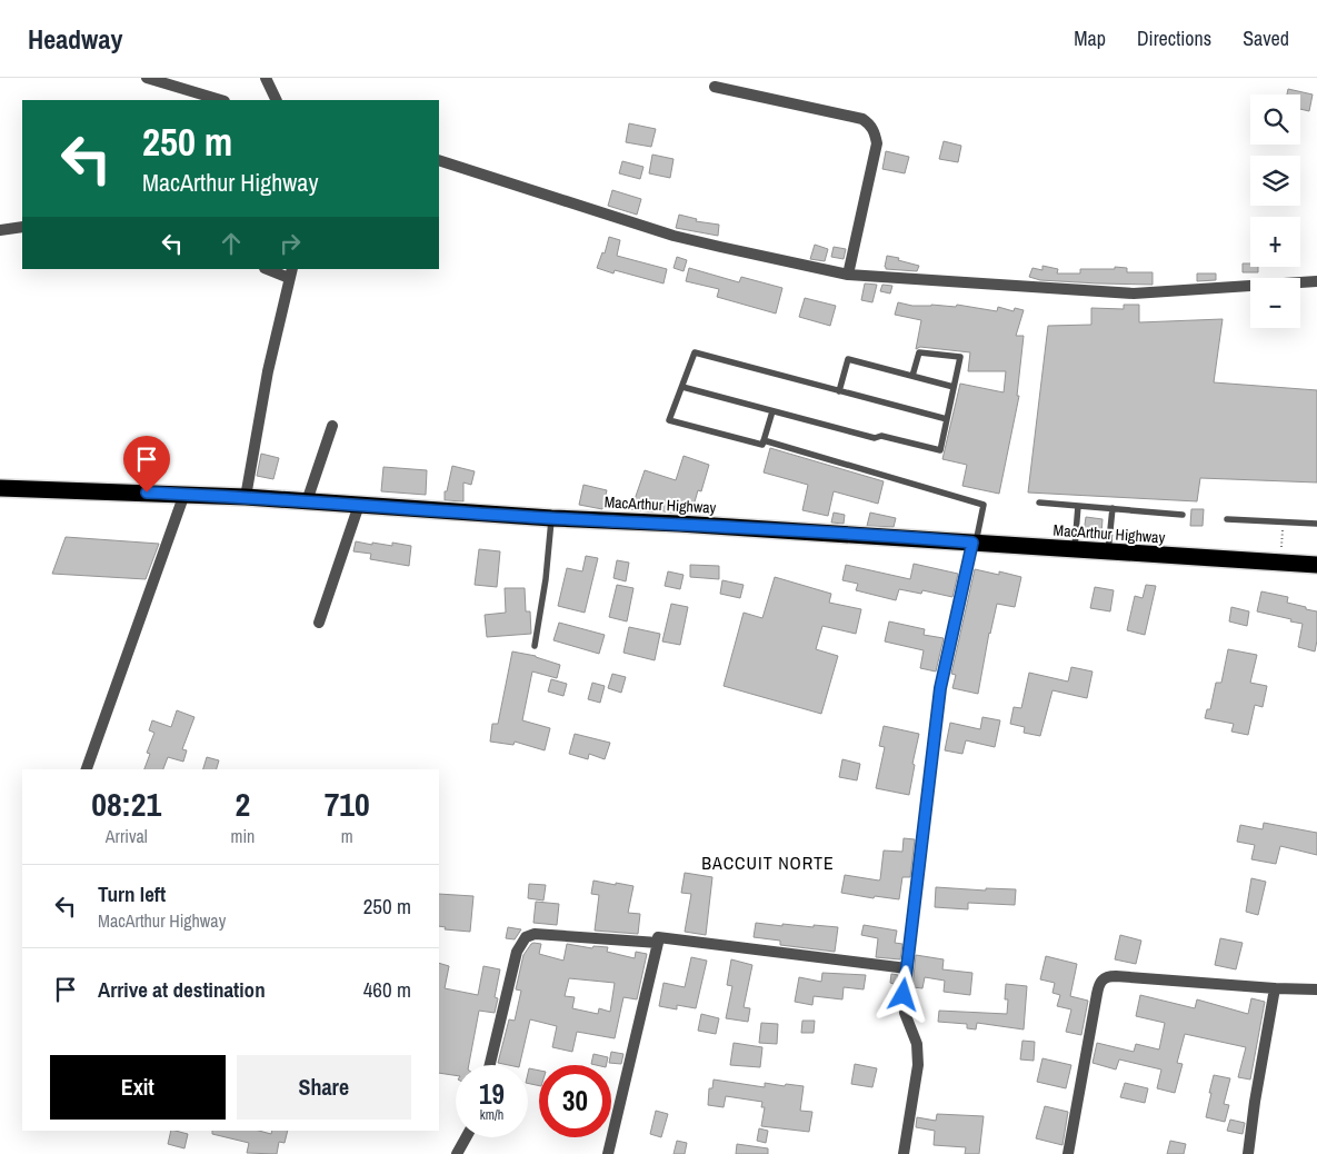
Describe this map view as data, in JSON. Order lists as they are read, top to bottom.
{
  "streets": {
    "highway": ["MacArthur Highway"]
  },
  "districts": ["BACCUIT NORTE"],
  "page": {
    "header": "Headway",
    "nav": ["Map", "Directions", "Saved"],
    "map_buttons": ["+", "−"],
    "turn": ["250 m", "MacArthur Highway"],
    "eta": [
      "08:21",
      "Arrival",
      "2",
      "min",
      "710",
      "m"
    ],
    "list": [
      {
        "name": "Turn left",
        "note": "MacArthur Highway",
        "value": "250 m"
      },
      {
        "name": "Arrive at destination",
        "value": "460 m"
      }
    ],
    "buttons": ["Exit", "Share"],
    "speed": "19 km/h",
    "limit": "30"
  }
}
